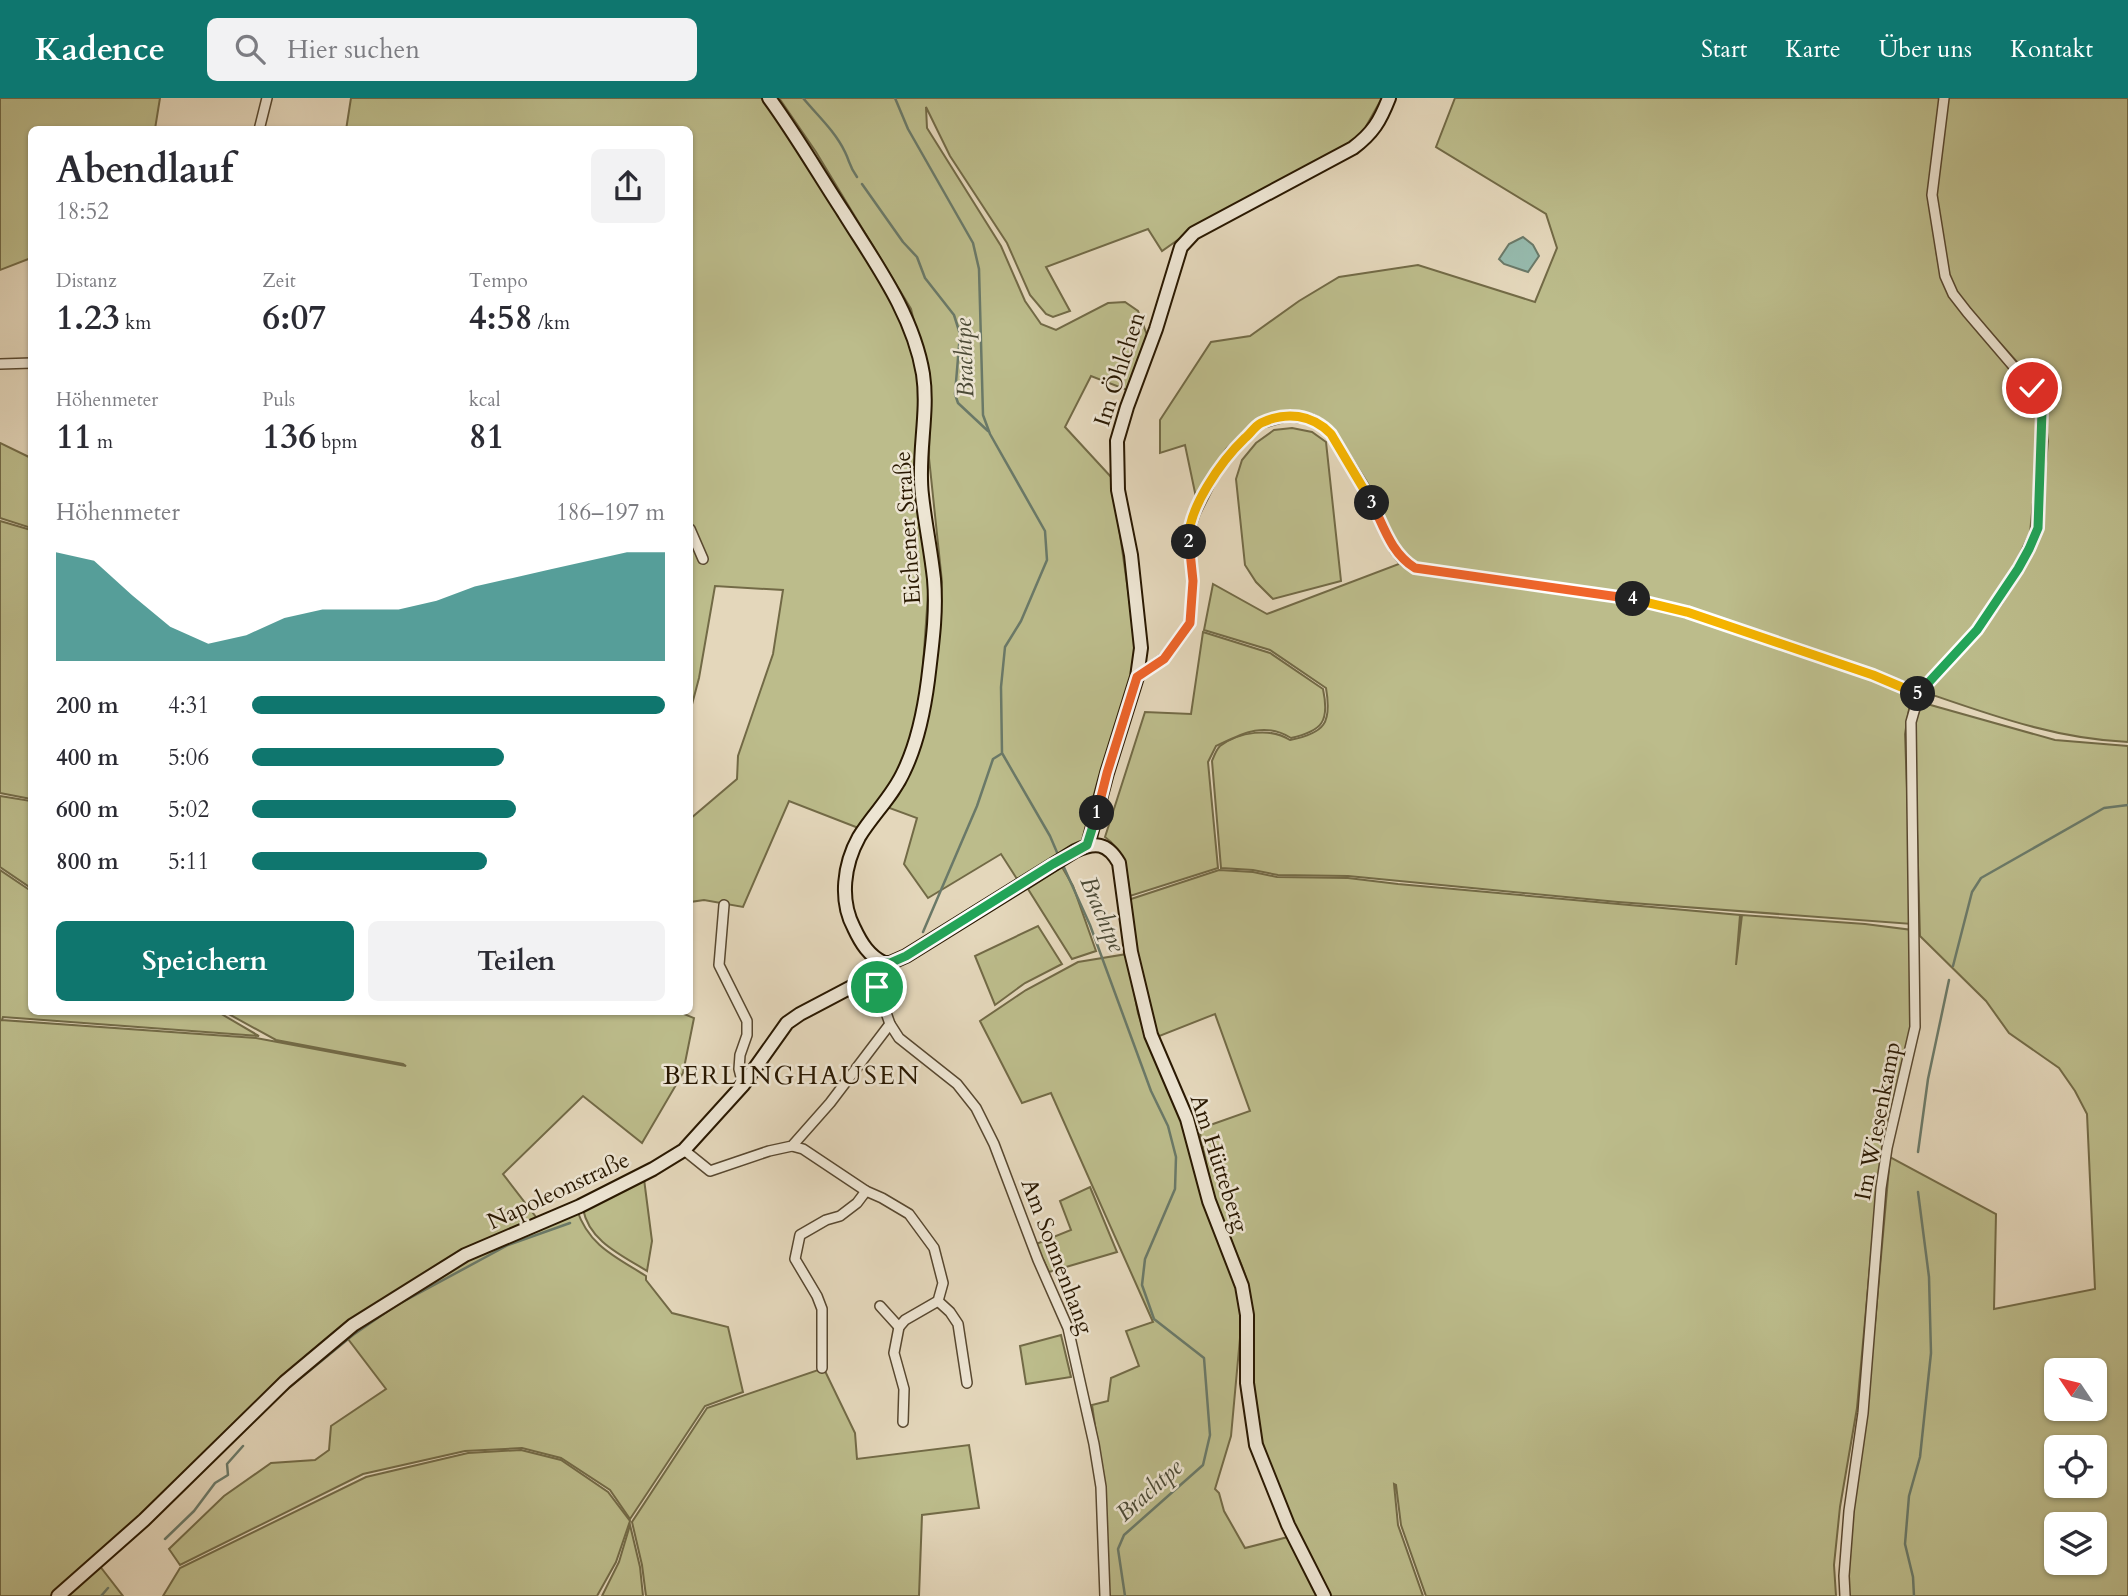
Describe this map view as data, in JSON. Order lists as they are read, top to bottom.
{
  "streets": {
    "main road": [
      "Im Öhlchen",
      "Eichener Straße",
      "Am Hütteberg",
      "Napoleonstraße"
    ],
    "street": ["Im Wiesenkamp", "Am Sonnenhang"]
  },
  "crossings": [
    ["Im Öhlchen", "Am Hütteberg"],
    ["Im Öhlchen", "Napoleonstraße"],
    ["Eichener Straße", "Napoleonstraße"],
    ["Am Hütteberg", "Napoleonstraße"],
    ["Napoleonstraße", "Am Sonnenhang"]
  ],
  "districts": ["BERLINGHAUSEN"],
  "water": ["Brachtpe"],
  "north": "top left",
  "page": {
    "header": "Kadence",
    "search": "Hier suchen",
    "nav": [
      "Start",
      "Karte",
      "Über uns",
      "Kontakt"
    ],
    "heading": ["Abendlauf", "18:52"],
    "stats": [
      ["Distanz", "1.23 km"],
      ["Zeit", "6:07"],
      ["Tempo", "4:58 /km"],
      ["Höhenmeter", "11 m"],
      ["Puls", "136 bpm"],
      ["kcal", "81"]
    ],
    "chart": ["Höhenmeter", "186–197 m"],
    "pins": [
      "3",
      "2",
      "4",
      "5",
      "1"
    ],
    "list": [
      {
        "name": "200 m",
        "note": "4:31"
      },
      {
        "name": "400 m",
        "note": "5:06"
      },
      {
        "name": "600 m",
        "note": "5:02"
      },
      {
        "name": "800 m",
        "note": "5:11"
      }
    ],
    "buttons": ["Speichern", "Teilen"]
  }
}
